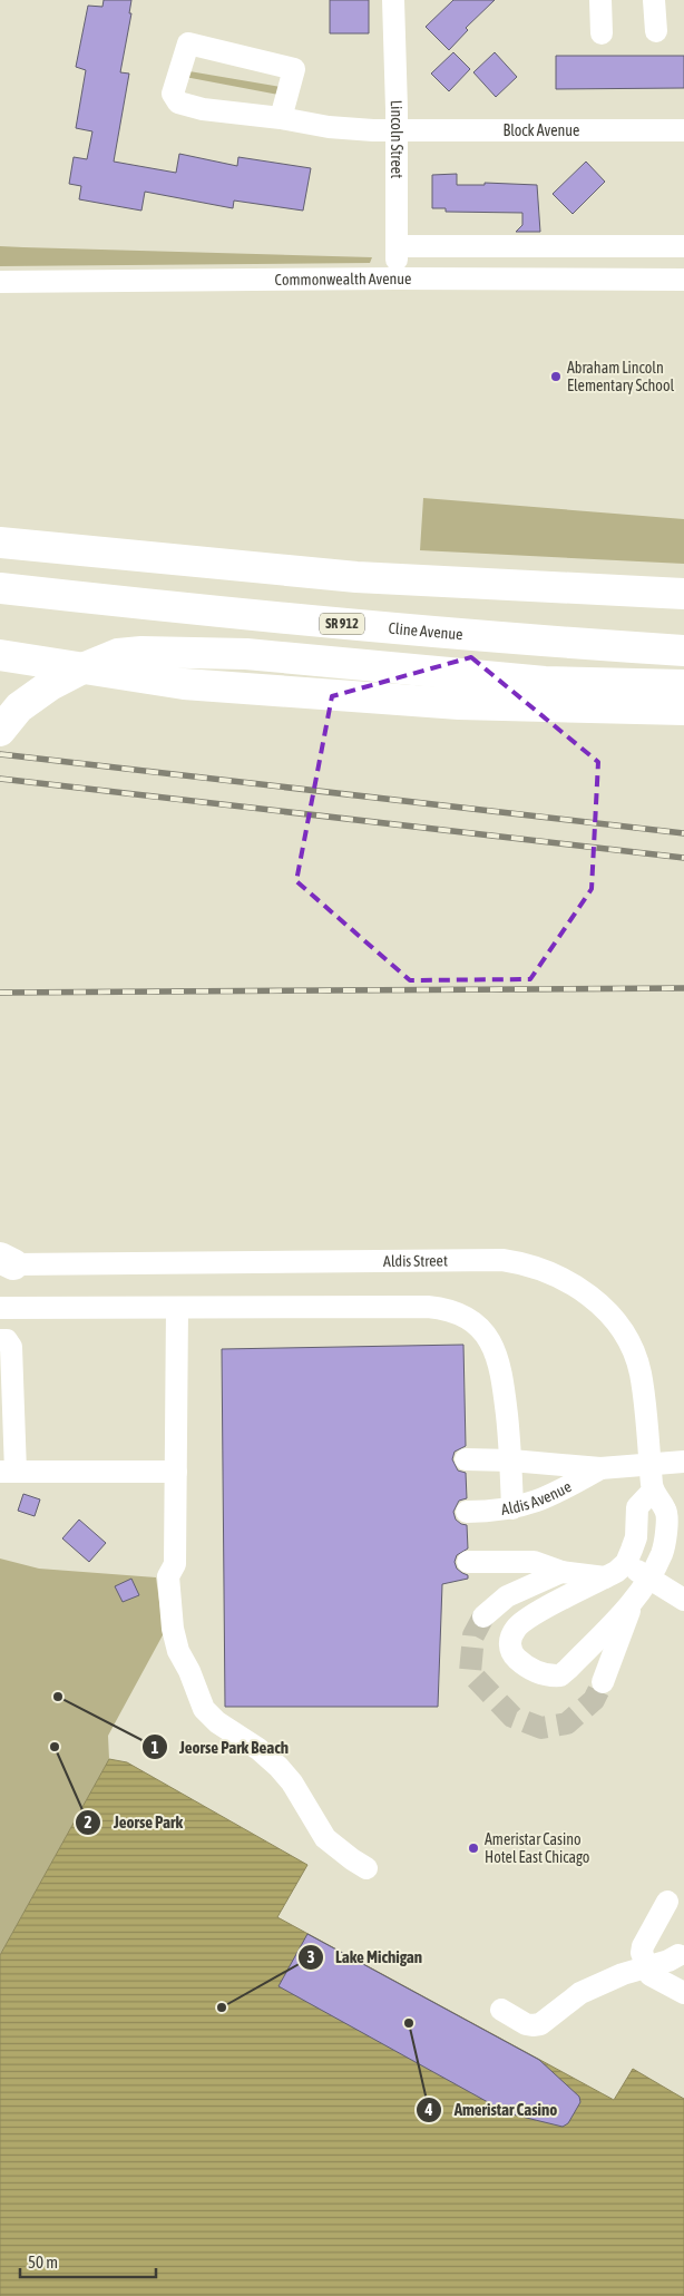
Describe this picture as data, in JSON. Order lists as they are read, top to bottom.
{
  "streets": {
    "highway": ["SR 912", "Cline Avenue"],
    "street": [
      "Block Avenue",
      "Lincoln Street",
      "Commonwealth Avenue",
      "Aldis Street",
      "Aldis Avenue"
    ]
  },
  "crossings": [
    ["Block Avenue", "Lincoln Street"],
    ["Lincoln Street", "Commonwealth Avenue"],
    ["Aldis Street", "Aldis Avenue"]
  ],
  "places": [
    "Abraham Lincoln Elementary School",
    "Jeorse Park Beach",
    "Jeorse Park",
    "Ameristar Casino Hotel East Chicago",
    "Lake Michigan",
    "Ameristar Casino"
  ],
  "scale_bar": "50 m"
}
